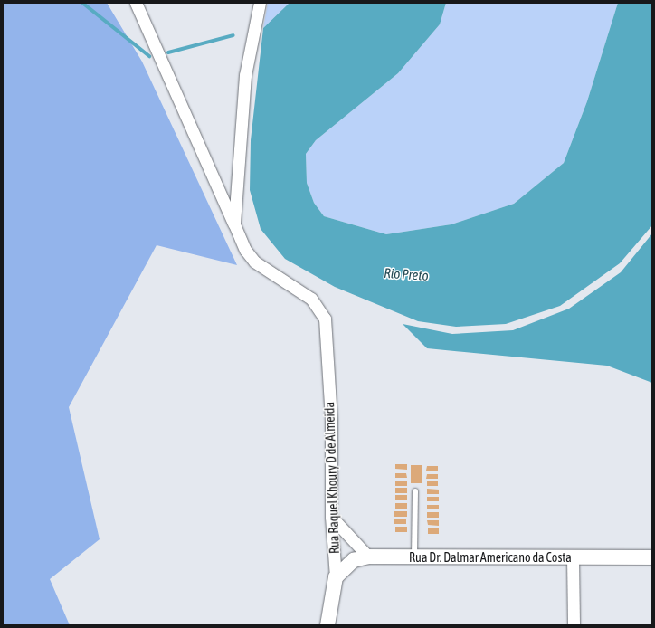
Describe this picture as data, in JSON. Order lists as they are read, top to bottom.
{
  "streets": {
    "street": ["Rua Raquel Khoury D de Almeida", "Rua Dr. Dalmar Americano da Costa"]
  },
  "crossings": [
    ["Rua Raquel Khoury D de Almeida", "Rua Dr. Dalmar Americano da Costa"]
  ],
  "water": ["Rio Preto"]
}
